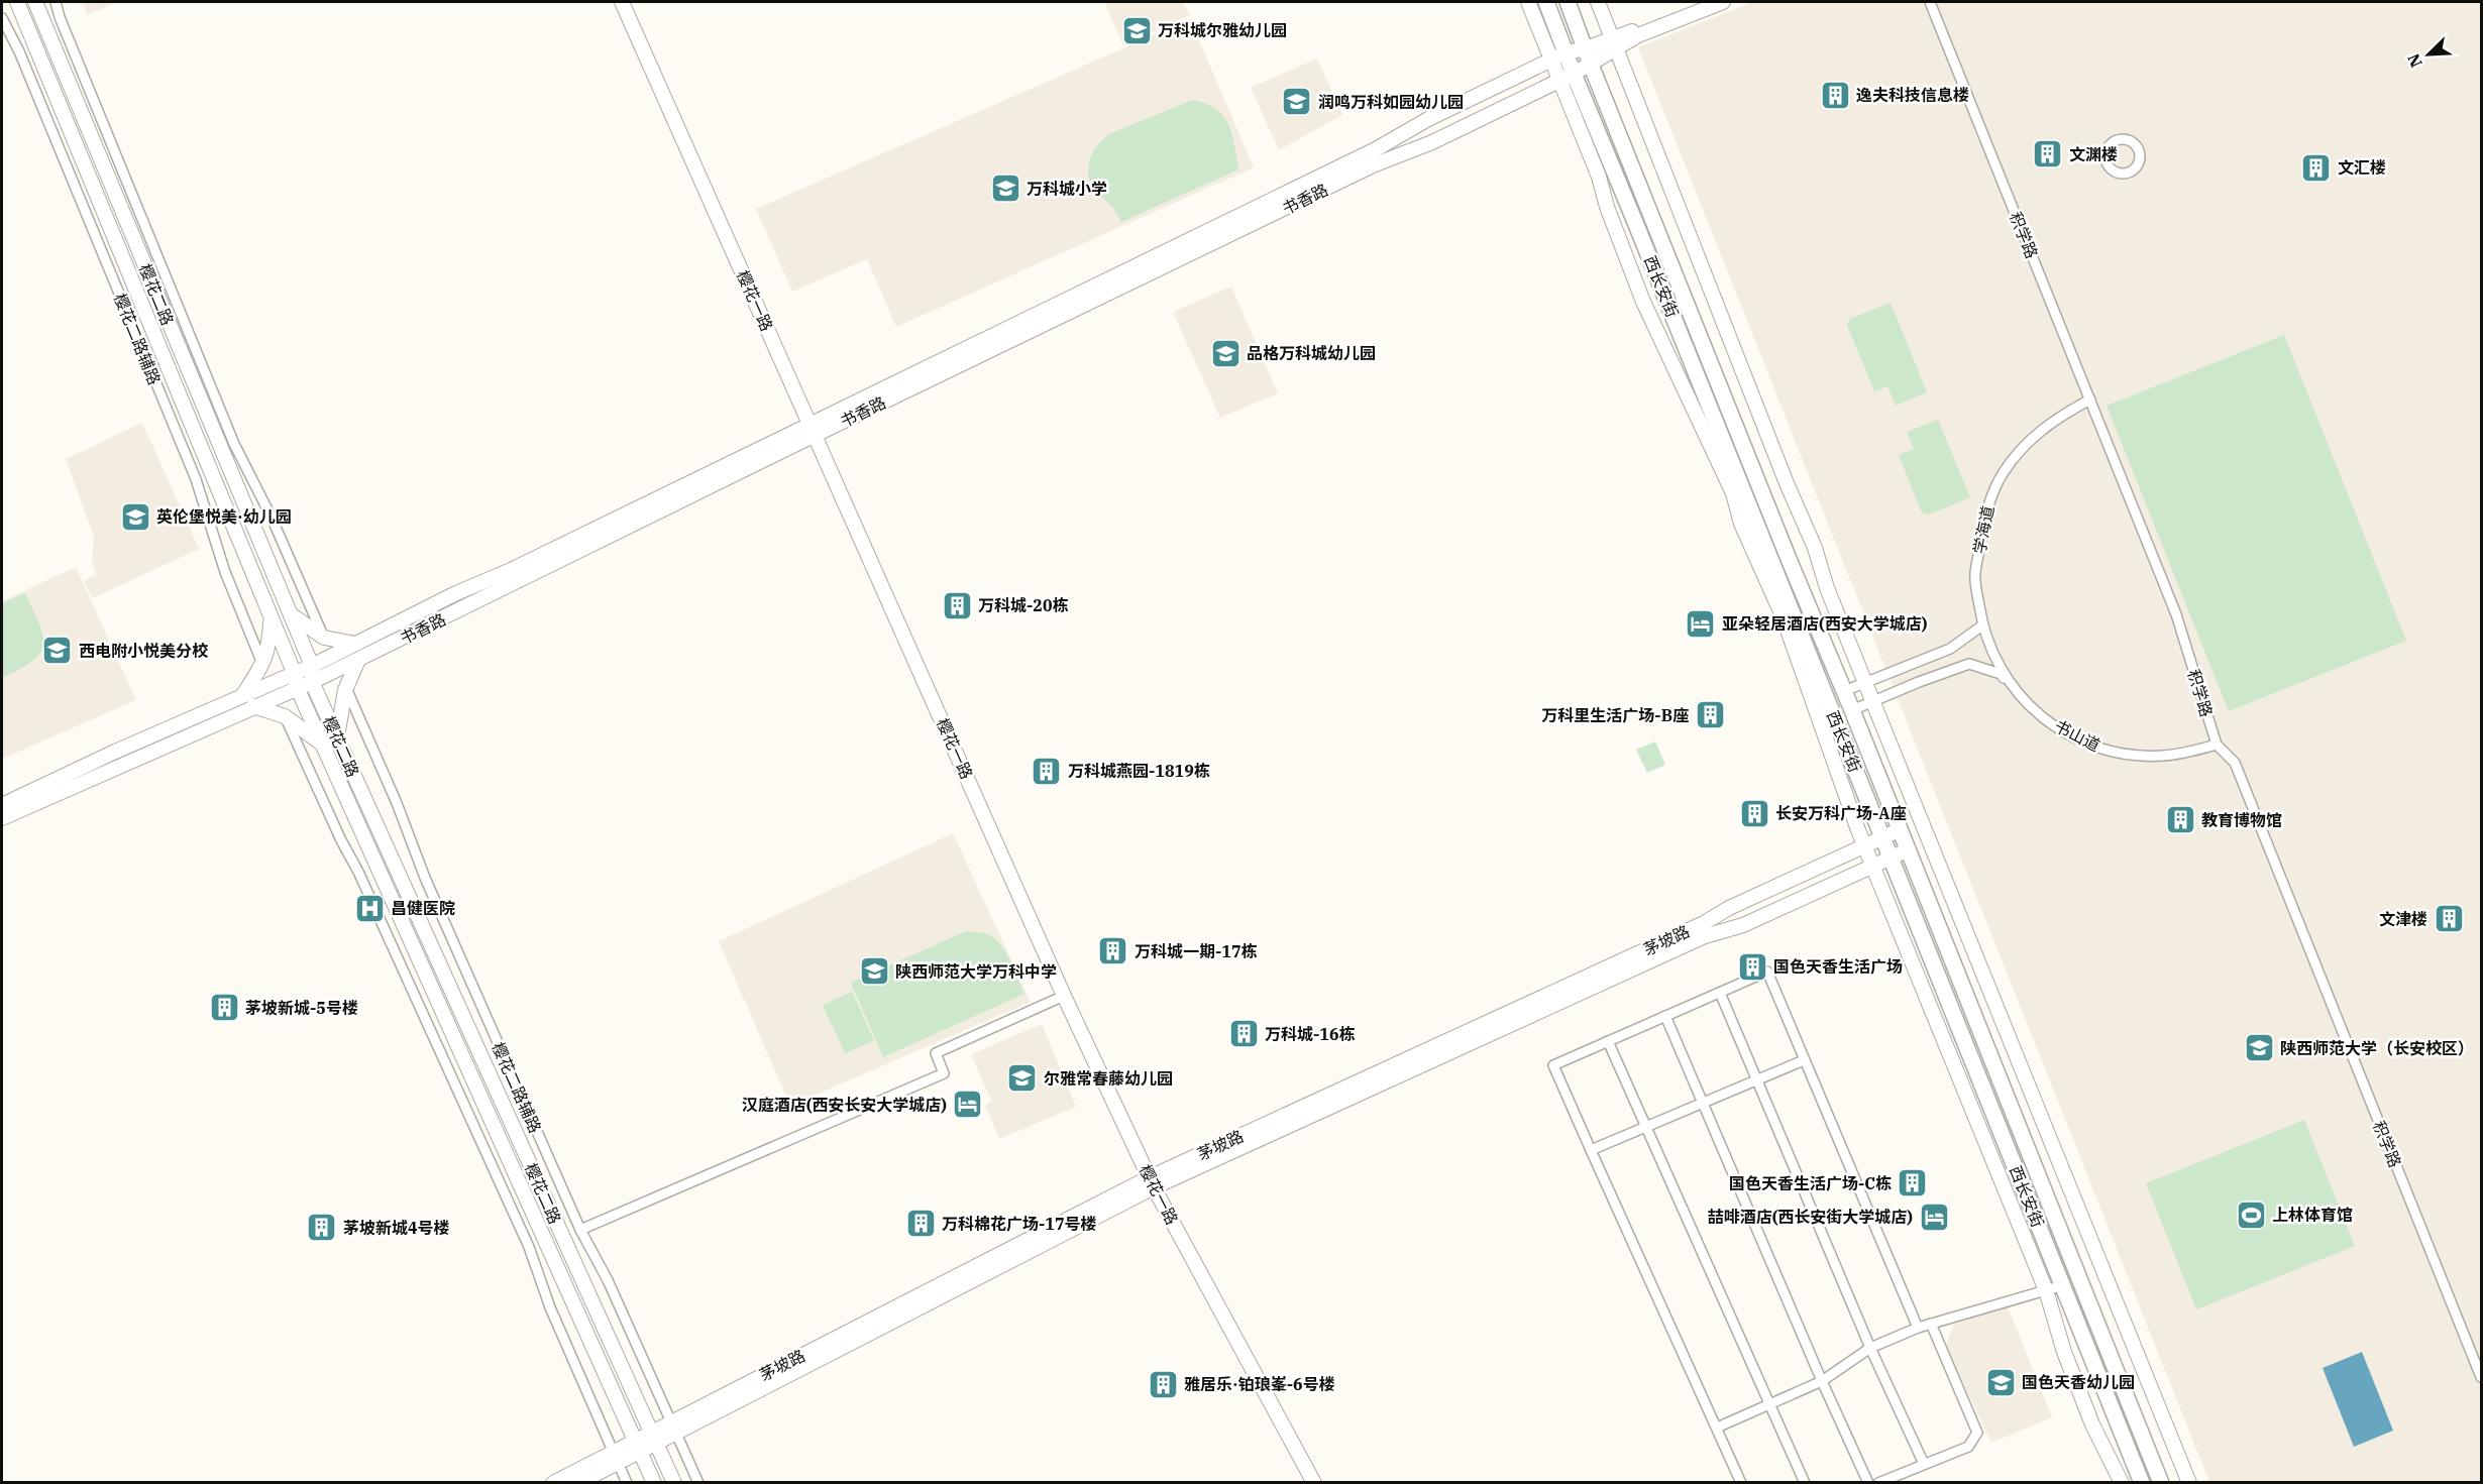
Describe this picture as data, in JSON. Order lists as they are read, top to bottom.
{
  "streets": {
    "main road": ["西长安街"],
    "street": [
      "书香路",
      "积学路",
      "樱花二路",
      "樱花一路",
      "樱花二路辅路",
      "学海道",
      "书山道",
      "茅坡路"
    ]
  },
  "crossings": [
    ["书香路", "西长安街"],
    ["书香路", "樱花二路"],
    ["书香路", "樱花一路"],
    ["积学路", "学海道"],
    ["积学路", "书山道"],
    ["西长安街", "茅坡路"],
    ["樱花二路", "茅坡路"],
    ["樱花一路", "茅坡路"],
    ["樱花二路辅路", "茅坡路"],
    ["学海道", "书山道"]
  ],
  "places": {
    "school or university": [
      "万科城尔雅幼儿园",
      "润鸣万科如园幼儿园",
      "万科城小学",
      "品格万科城幼儿园",
      "英伦堡悦美·幼儿园",
      "西电附小悦美分校",
      "陕西师范大学万科中学",
      "陕西师范大学（长安校区）",
      "尔雅常春藤幼儿园",
      "国色天香幼儿园"
    ],
    "building": [
      "逸夫科技信息楼",
      "文渊楼",
      "文汇楼",
      "万科城-20栋",
      "万科里生活广场-B座",
      "万科城燕园-1819栋",
      "长安万科广场-A座",
      "教育博物馆",
      "文津楼",
      "万科城一期-17栋",
      "国色天香生活广场",
      "茅坡新城-5号楼",
      "万科城-16栋",
      "国色天香生活广场-C栋",
      "万科棉花广场-17号楼",
      "茅坡新城4号楼",
      "雅居乐·铂琅峯-6号楼"
    ],
    "hotel": ["亚朵轻居酒店(西安大学城店)", "汉庭酒店(西安长安大学城店)", "喆啡酒店(西长安街大学城店)"],
    "hospital": ["昌健医院"],
    "sports": ["上林体育馆"]
  },
  "north": "bottom left"
}
